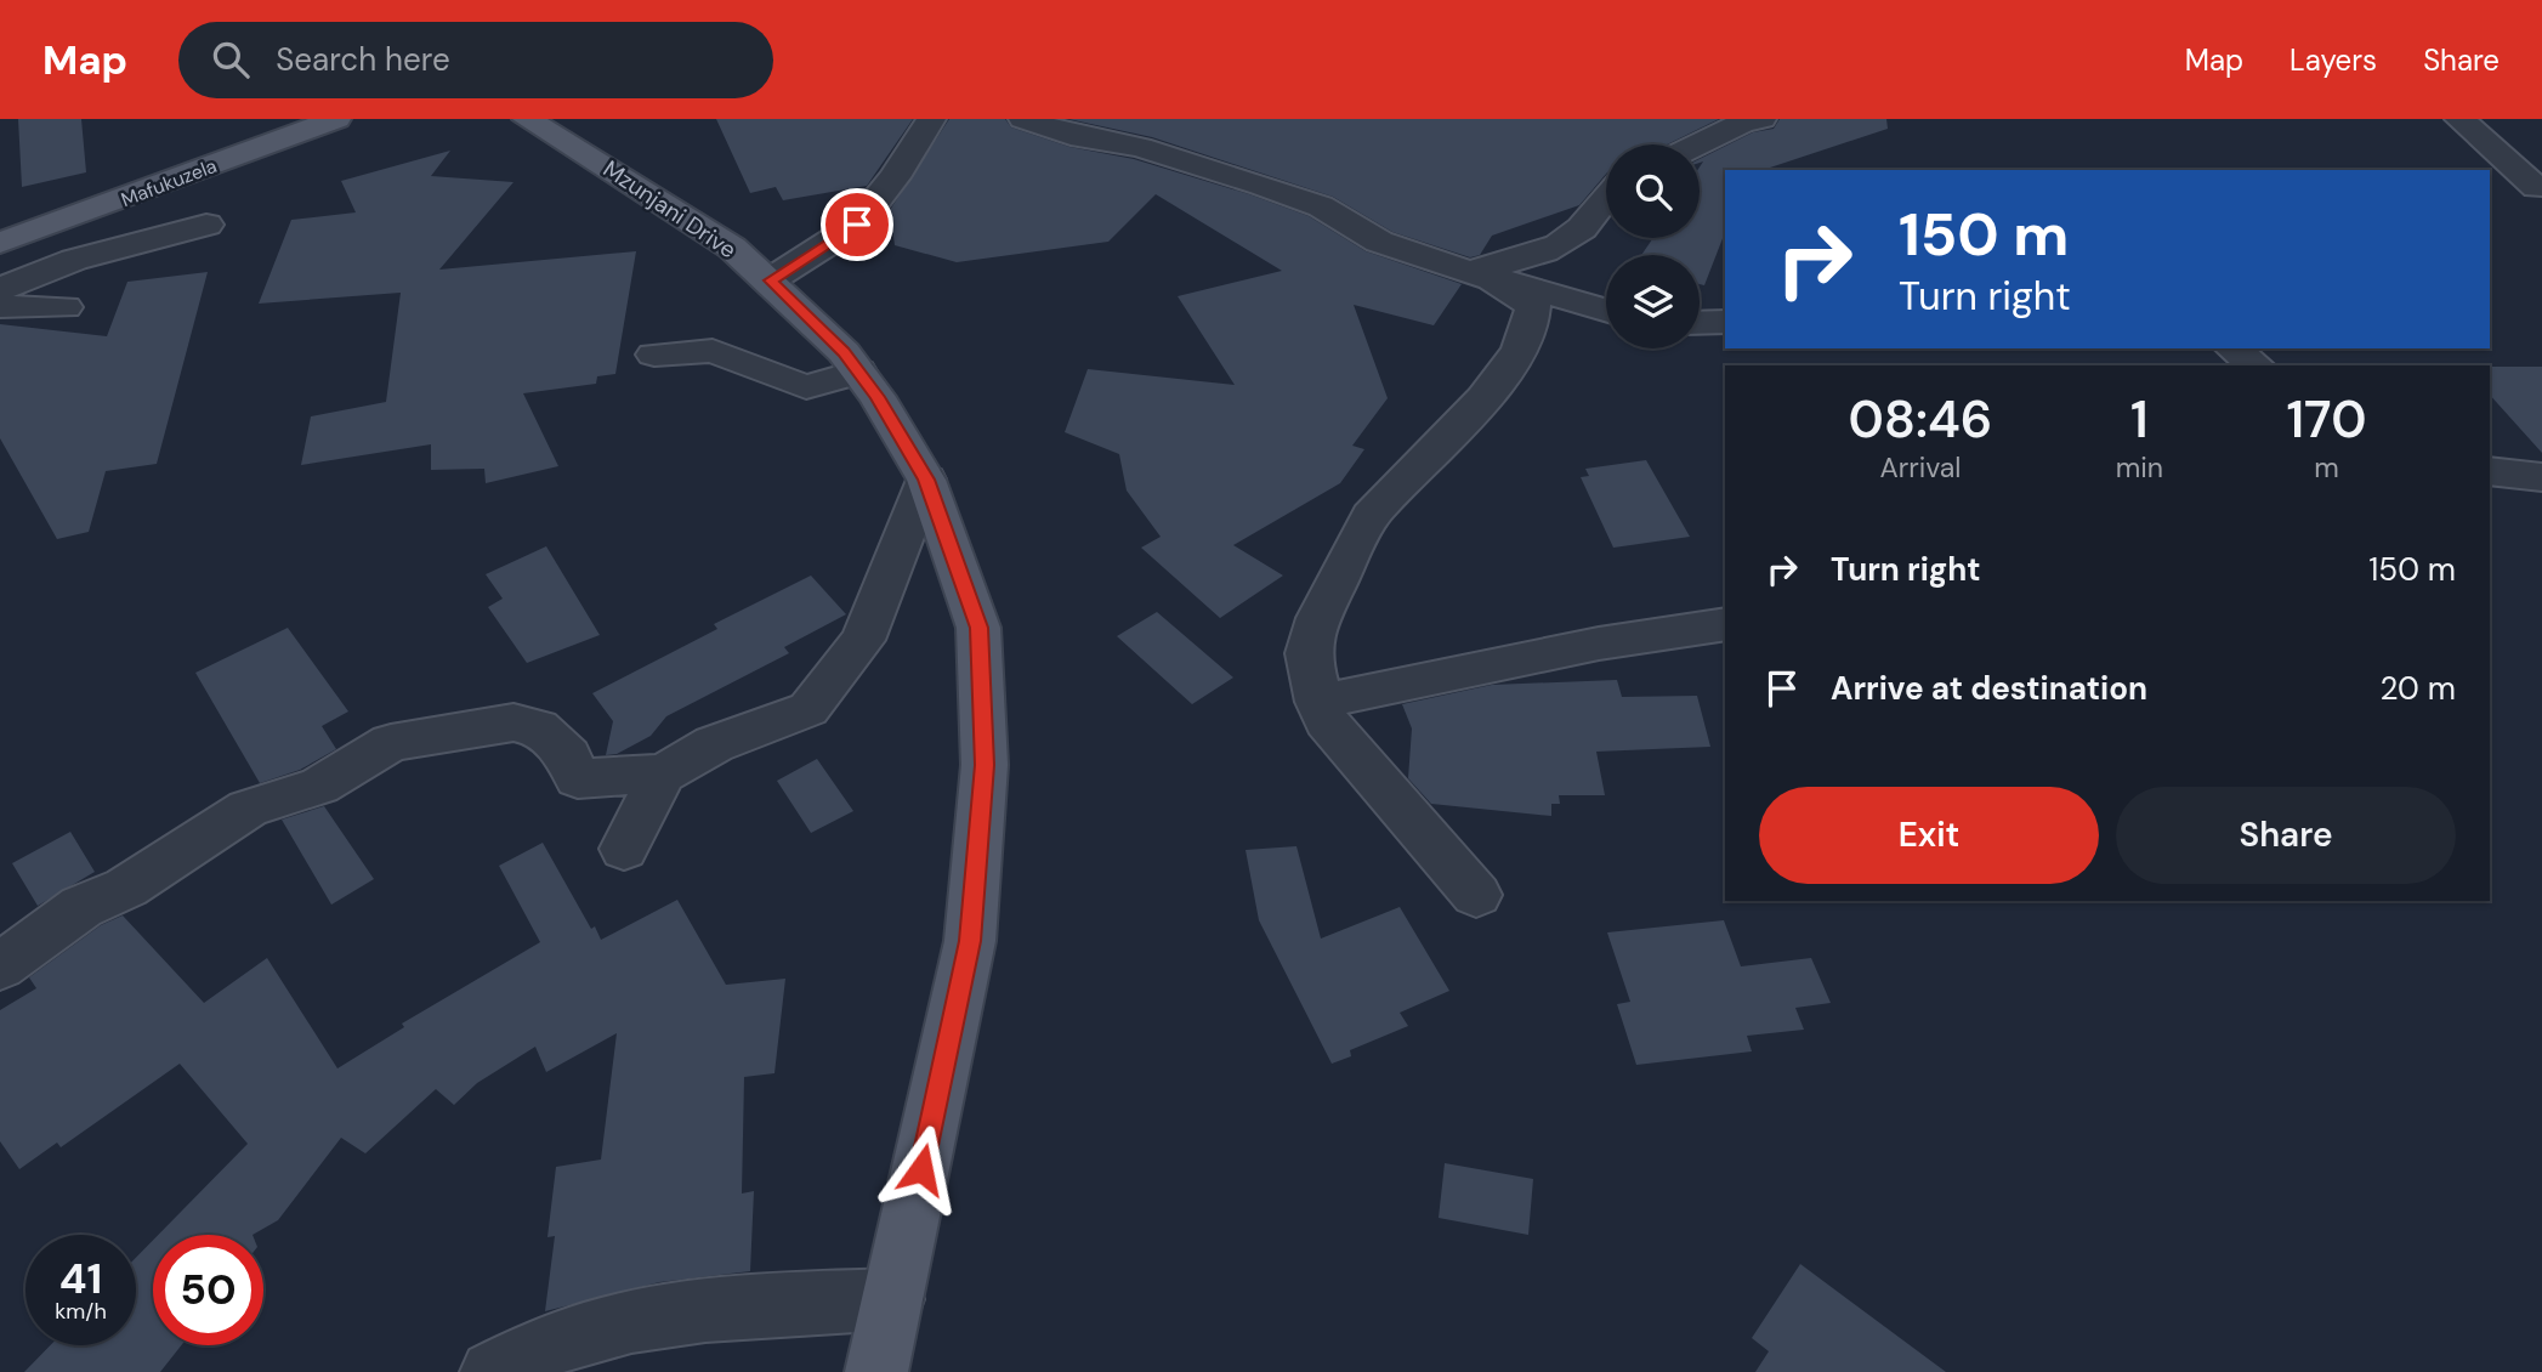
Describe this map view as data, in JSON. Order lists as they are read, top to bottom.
{
  "streets": {
    "main road": ["Mafukuzela", "Mzunjani Drive"]
  },
  "page": {
    "header": "Map",
    "search": "Search here",
    "nav": ["Map", "Layers", "Share"],
    "turn": ["150 m", "Turn right"],
    "eta": [
      "08:46",
      "Arrival",
      "1",
      "min",
      "170",
      "m"
    ],
    "list": [
      {
        "name": "Turn right",
        "value": "150 m"
      },
      {
        "name": "Arrive at destination",
        "value": "20 m"
      }
    ],
    "buttons": ["Exit", "Share"],
    "speed": "41 km/h",
    "limit": "50"
  }
}
